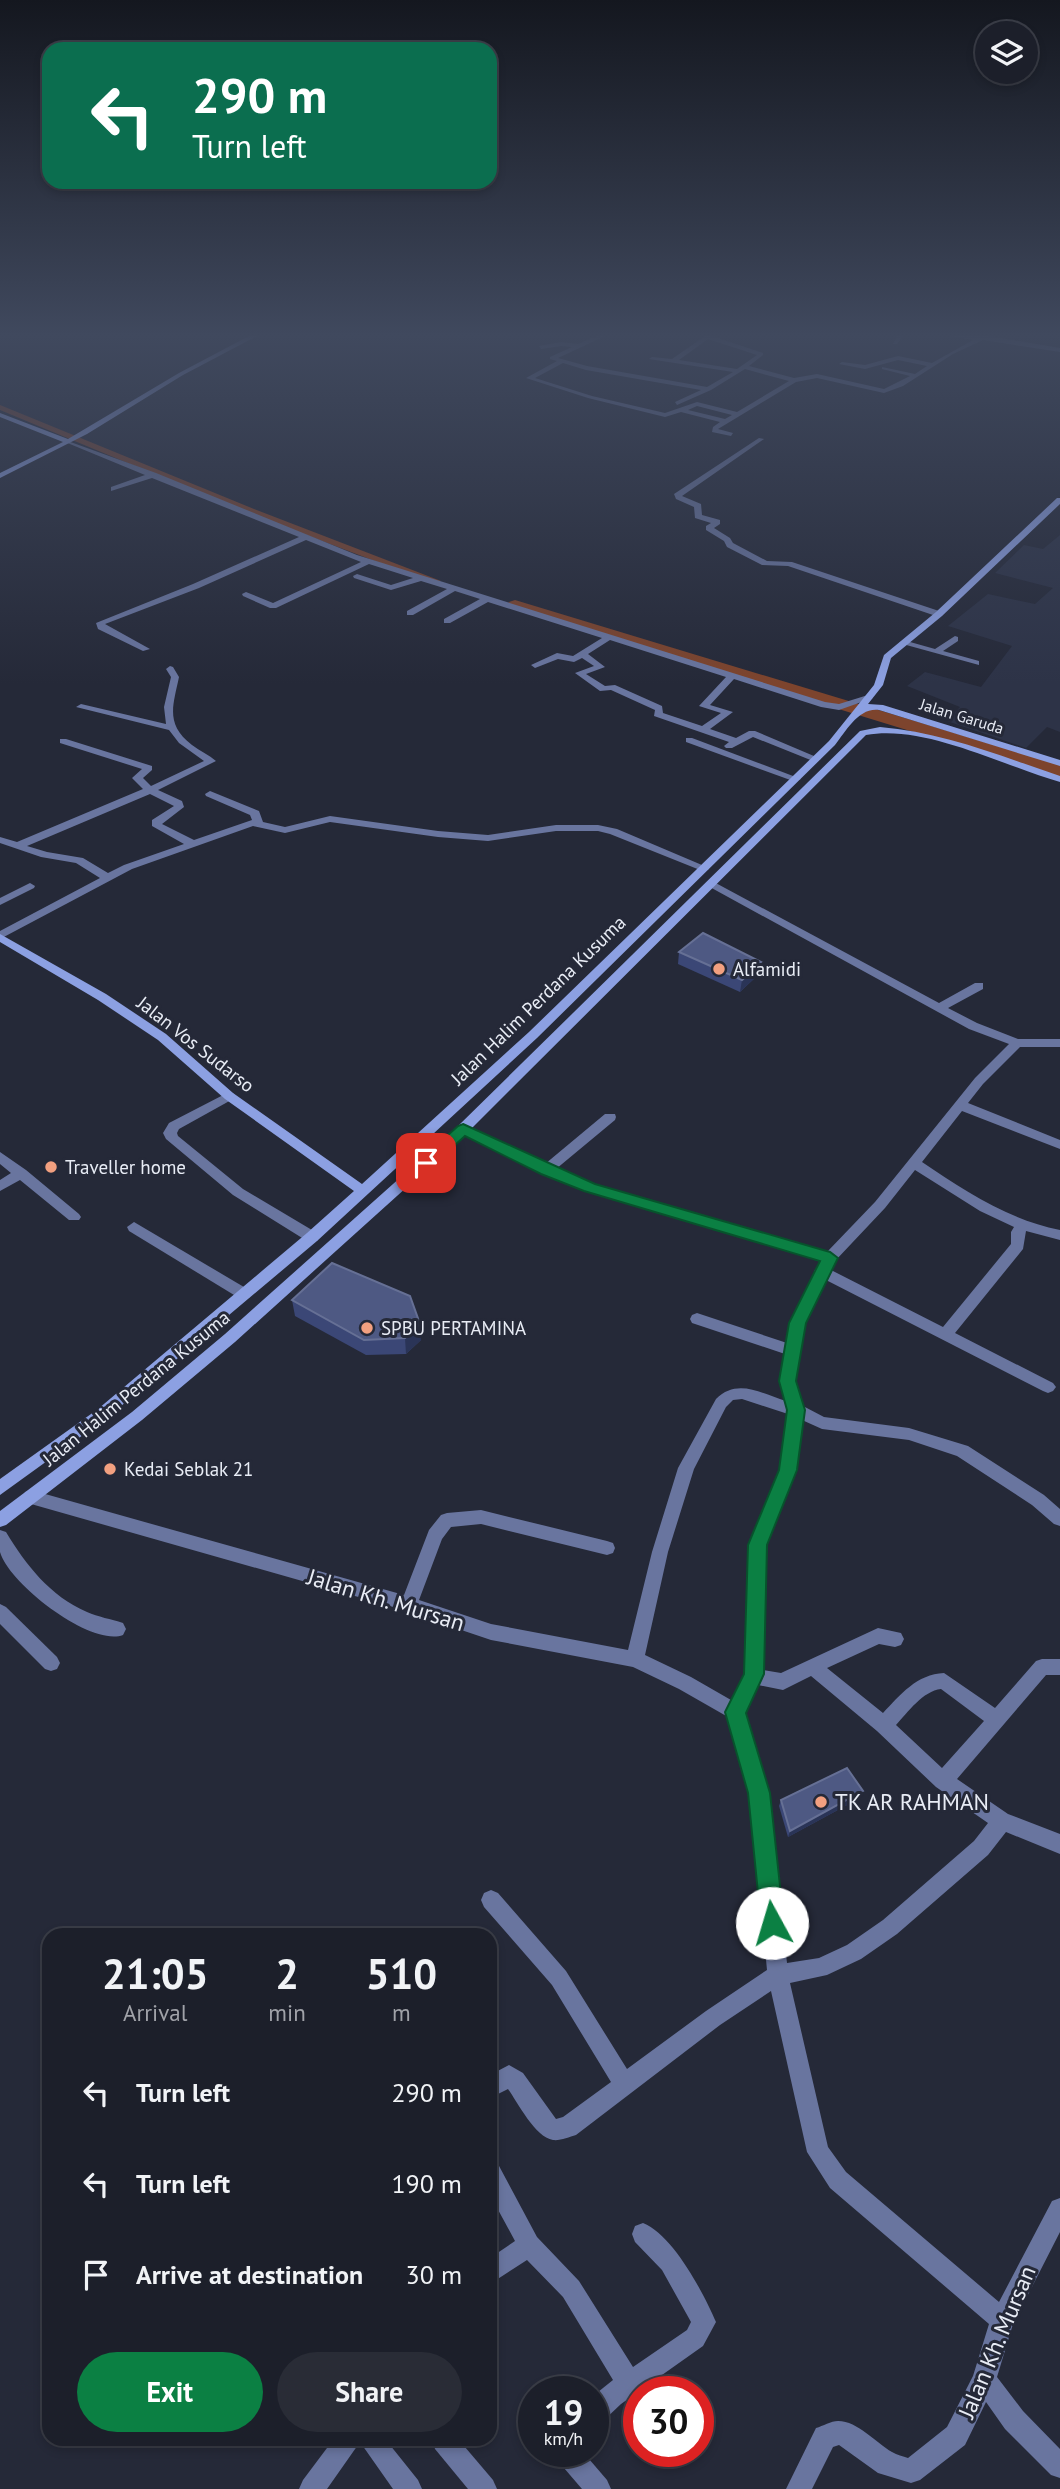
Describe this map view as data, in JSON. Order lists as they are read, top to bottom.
{
  "streets": {
    "main road": ["Jalan Garuda", "Jalan Halim Perdana Kusuma", "Jalan Vos Sudarso"],
    "street": ["Jalan Kh. Mursan"]
  },
  "crossings": [
    ["Jalan Garuda", "Jalan Halim Perdana Kusuma"],
    ["Jalan Halim Perdana Kusuma", "Jalan Vos Sudarso"],
    ["Jalan Halim Perdana Kusuma", "Jalan Kh. Mursan"]
  ],
  "places": [
    "Alfamidi",
    "Traveller home",
    "SPBU PERTAMINA",
    "Kedai Seblak 21",
    "TK AR RAHMAN"
  ],
  "page": {
    "turn": ["290 m", "Turn left"],
    "eta": [
      "21:05",
      "Arrival",
      "2",
      "min",
      "510",
      "m"
    ],
    "list": [
      {
        "name": "Turn left",
        "value": "290 m"
      },
      {
        "name": "Turn left",
        "value": "190 m"
      },
      {
        "name": "Arrive at destination",
        "value": "30 m"
      }
    ],
    "buttons": ["Exit", "Share"],
    "speed": "19 km/h",
    "limit": "30"
  }
}
